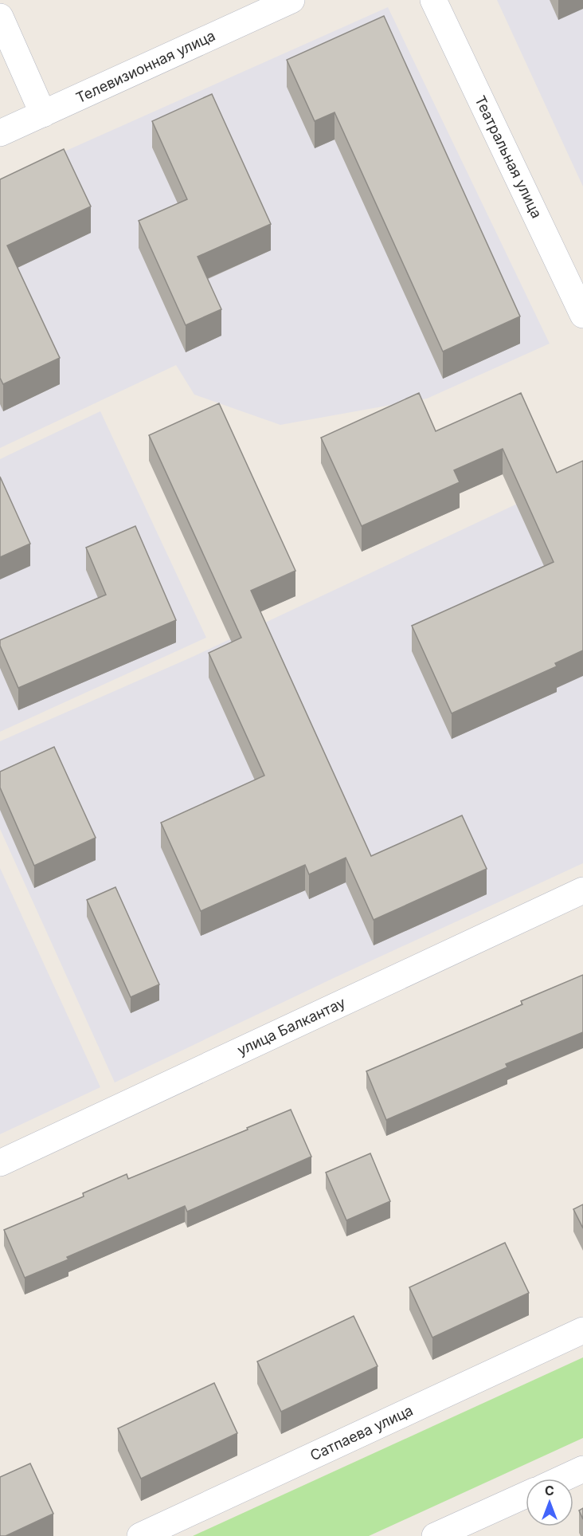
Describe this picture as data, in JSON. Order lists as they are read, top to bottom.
{
  "streets": {
    "street": [
      "Телевизионная улица",
      "Театральная улица",
      "улица Балкантау",
      "Сатпаева улица"
    ]
  },
  "north": "top"
}
